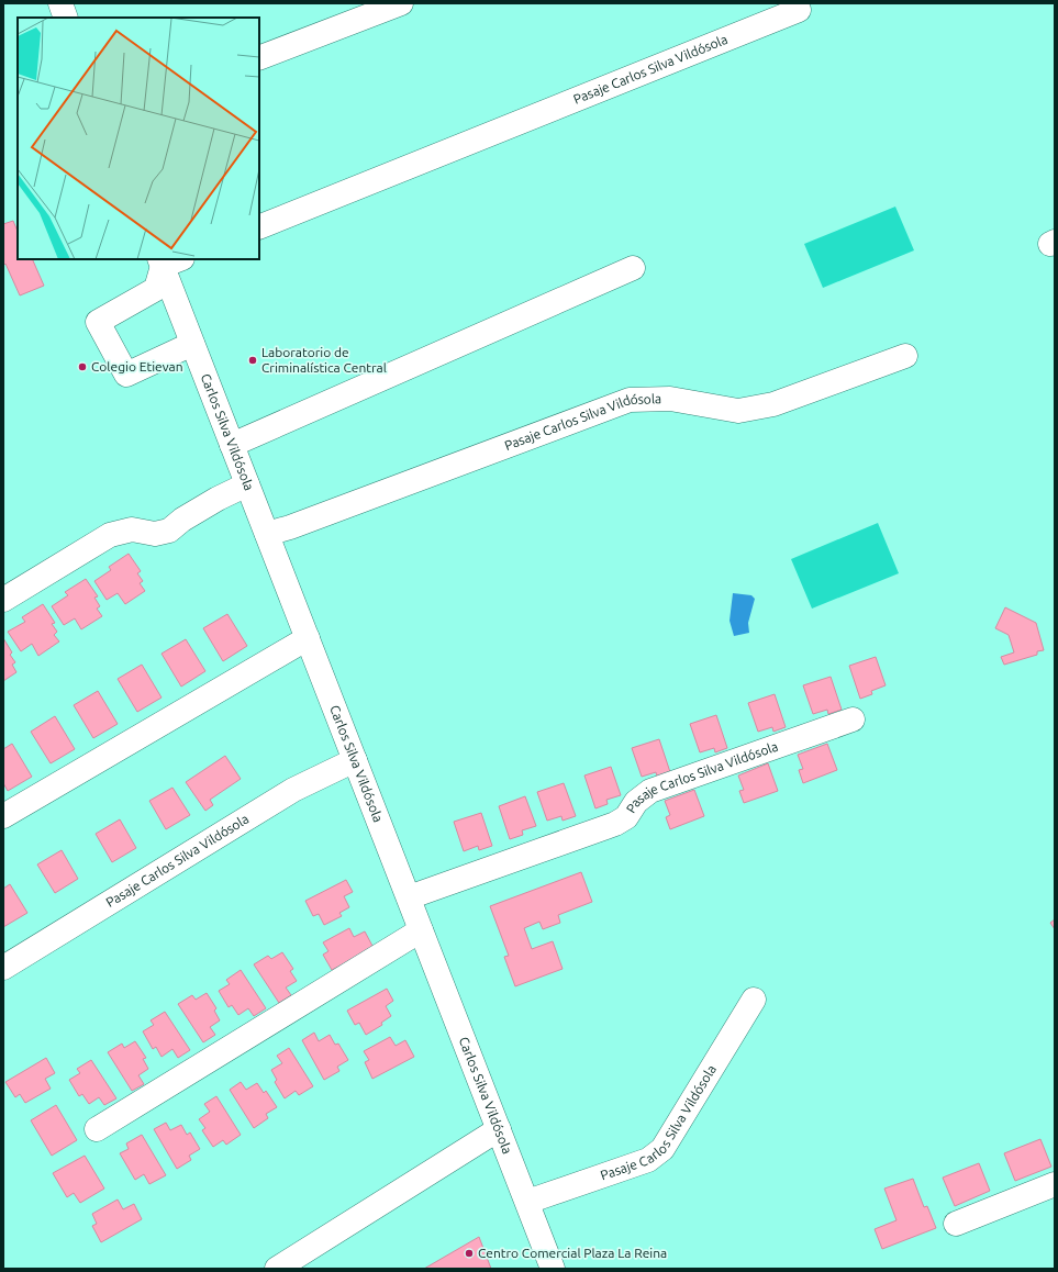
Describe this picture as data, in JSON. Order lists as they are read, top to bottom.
{
  "streets": {
    "street": ["Pasaje Carlos Silva Vildósola", "Carlos Silva Vildósola"]
  },
  "crossings": [
    ["Pasaje Carlos Silva Vildósola", "Carlos Silva Vildósola"]
  ],
  "places": ["Laboratorio de Criminalística Central", "Colegio Etievan", "Centro Comercial Plaza La Reina"]
}
